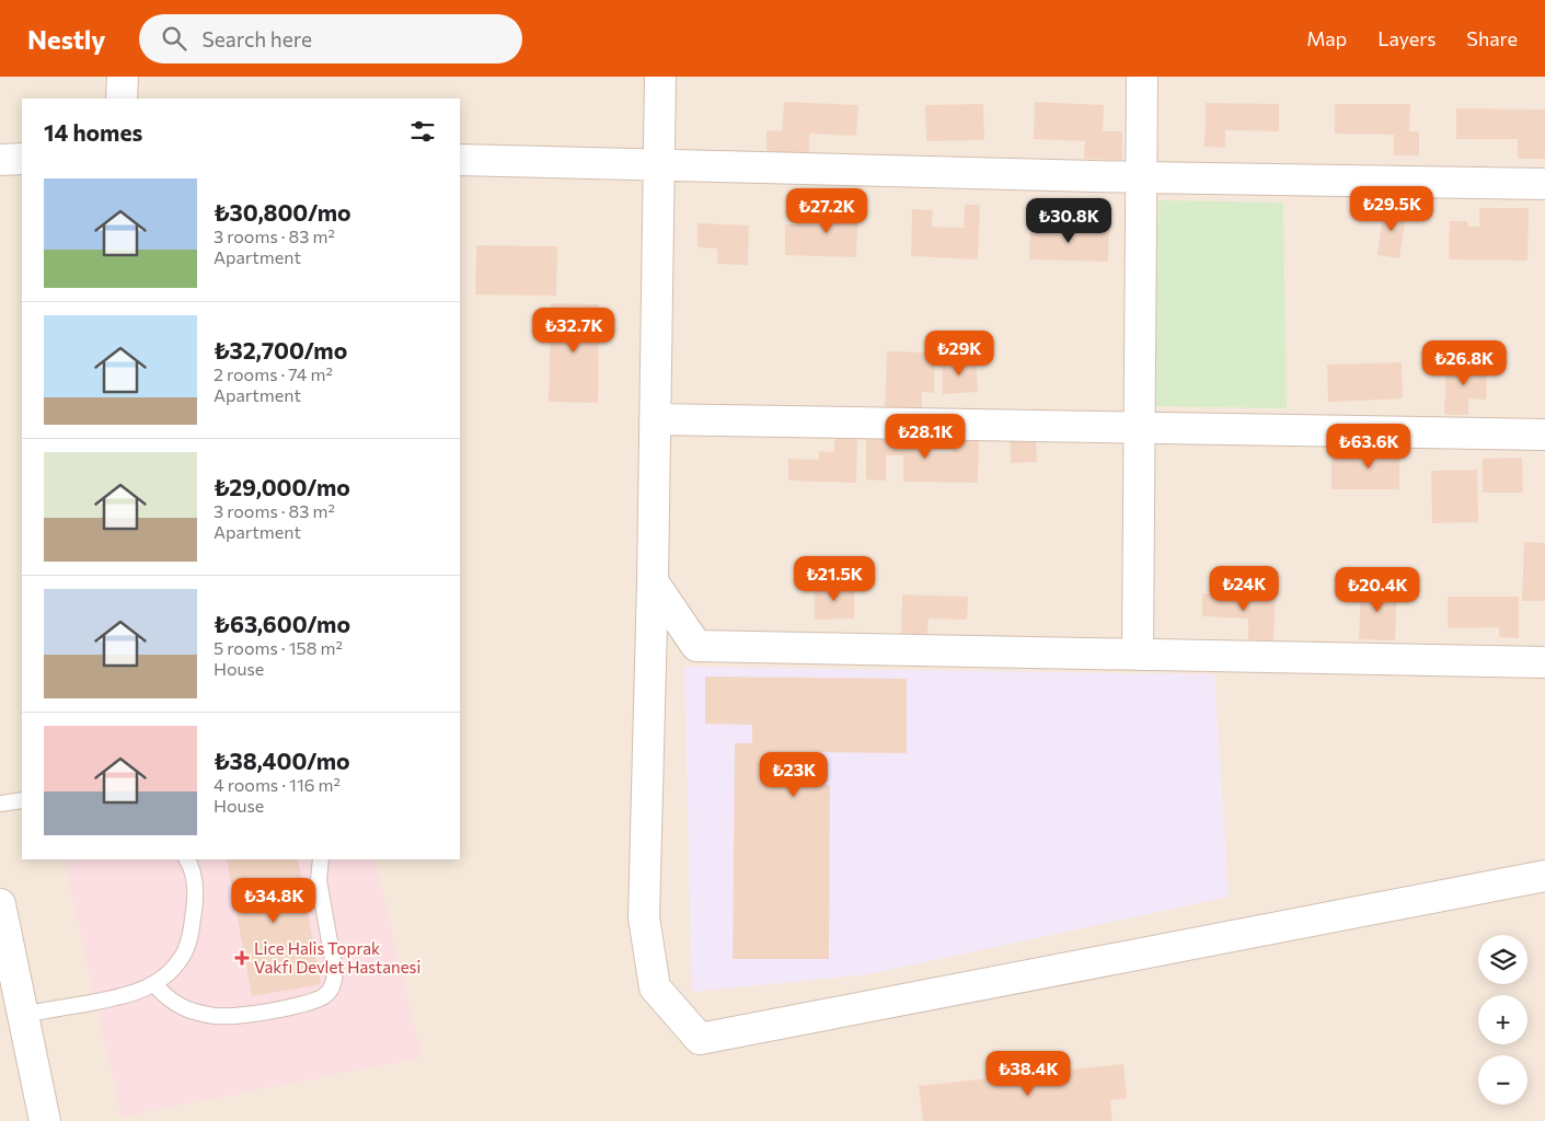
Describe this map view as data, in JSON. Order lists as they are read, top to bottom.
{
  "places": {
    "health": ["Lice Halis Toprak Vakfı Devlet Hastanesi"]
  },
  "page": {
    "header": "Nestly",
    "search": "Search here",
    "nav": ["Map", "Layers", "Share"],
    "heading": "14 homes",
    "list": [
      {
        "name": "₺30,800/mo",
        "note": "3 rooms · 83 m² · Apartment"
      },
      {
        "name": "₺32,700/mo",
        "note": "2 rooms · 74 m² · Apartment"
      },
      {
        "name": "₺29,000/mo",
        "note": "3 rooms · 83 m² · Apartment"
      },
      {
        "name": "₺63,600/mo",
        "note": "5 rooms · 158 m² · House"
      },
      {
        "name": "₺38,400/mo",
        "note": "4 rooms · 116 m² · House"
      }
    ],
    "price": [
      "₺29.5K",
      "₺27.2K",
      "₺30.8K",
      "₺32.7K",
      "₺29K",
      "₺26.8K",
      "₺28.1K",
      "₺63.6K",
      "₺21.5K",
      "₺24K",
      "₺20.4K",
      "₺23K",
      "₺34.8K",
      "₺38.4K"
    ],
    "map_buttons": ["+", "−"]
  }
}
